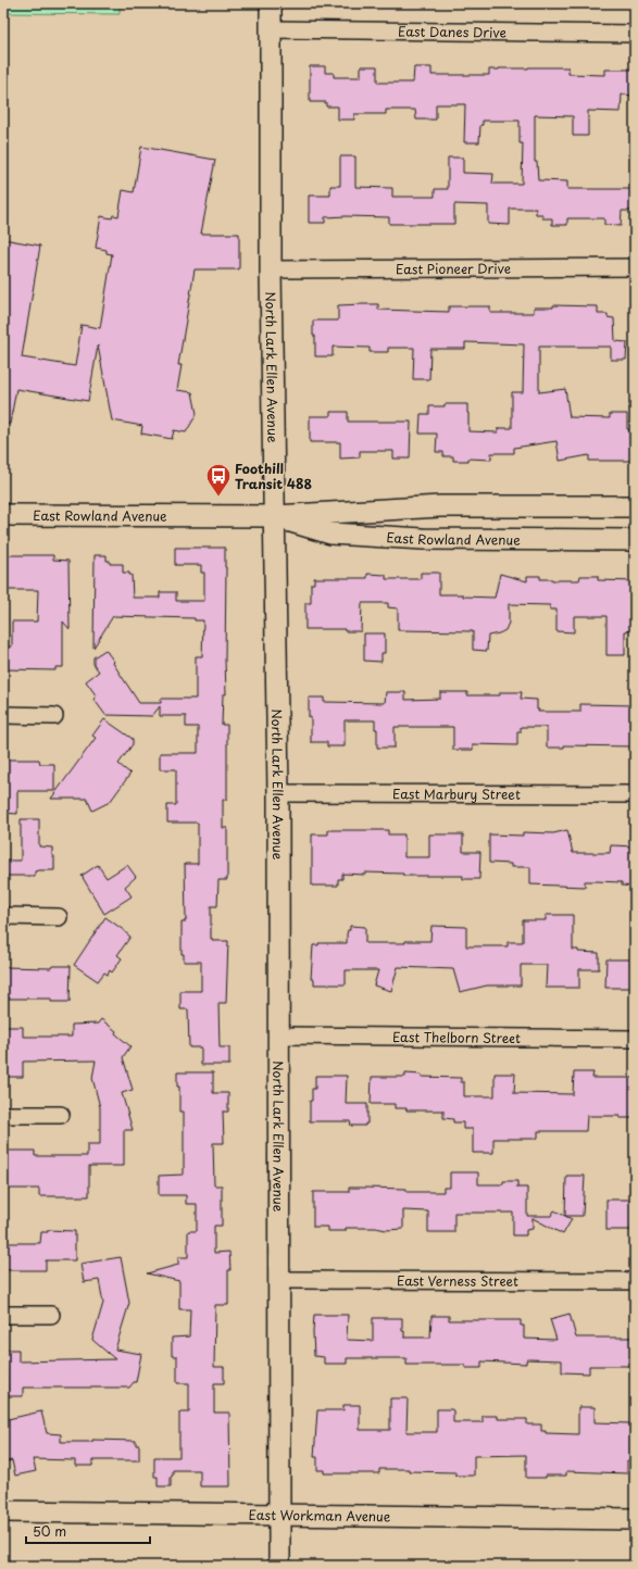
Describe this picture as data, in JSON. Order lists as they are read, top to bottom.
{
  "streets": {
    "street": [
      "East Danes Drive",
      "East Pioneer Drive",
      "North Lark Ellen Avenue",
      "East Rowland Avenue",
      "East Marbury Street",
      "East Thelborn Street",
      "East Verness Street",
      "East Workman Avenue"
    ]
  },
  "crossings": [
    ["East Danes Drive", "North Lark Ellen Avenue"],
    ["East Pioneer Drive", "North Lark Ellen Avenue"],
    ["North Lark Ellen Avenue", "East Rowland Avenue"],
    ["North Lark Ellen Avenue", "East Marbury Street"],
    ["North Lark Ellen Avenue", "East Thelborn Street"],
    ["North Lark Ellen Avenue", "East Verness Street"],
    ["North Lark Ellen Avenue", "East Workman Avenue"]
  ],
  "places": {
    "bus stop": ["Foothill Transit 488"]
  },
  "scale_bar": "50 m"
}
